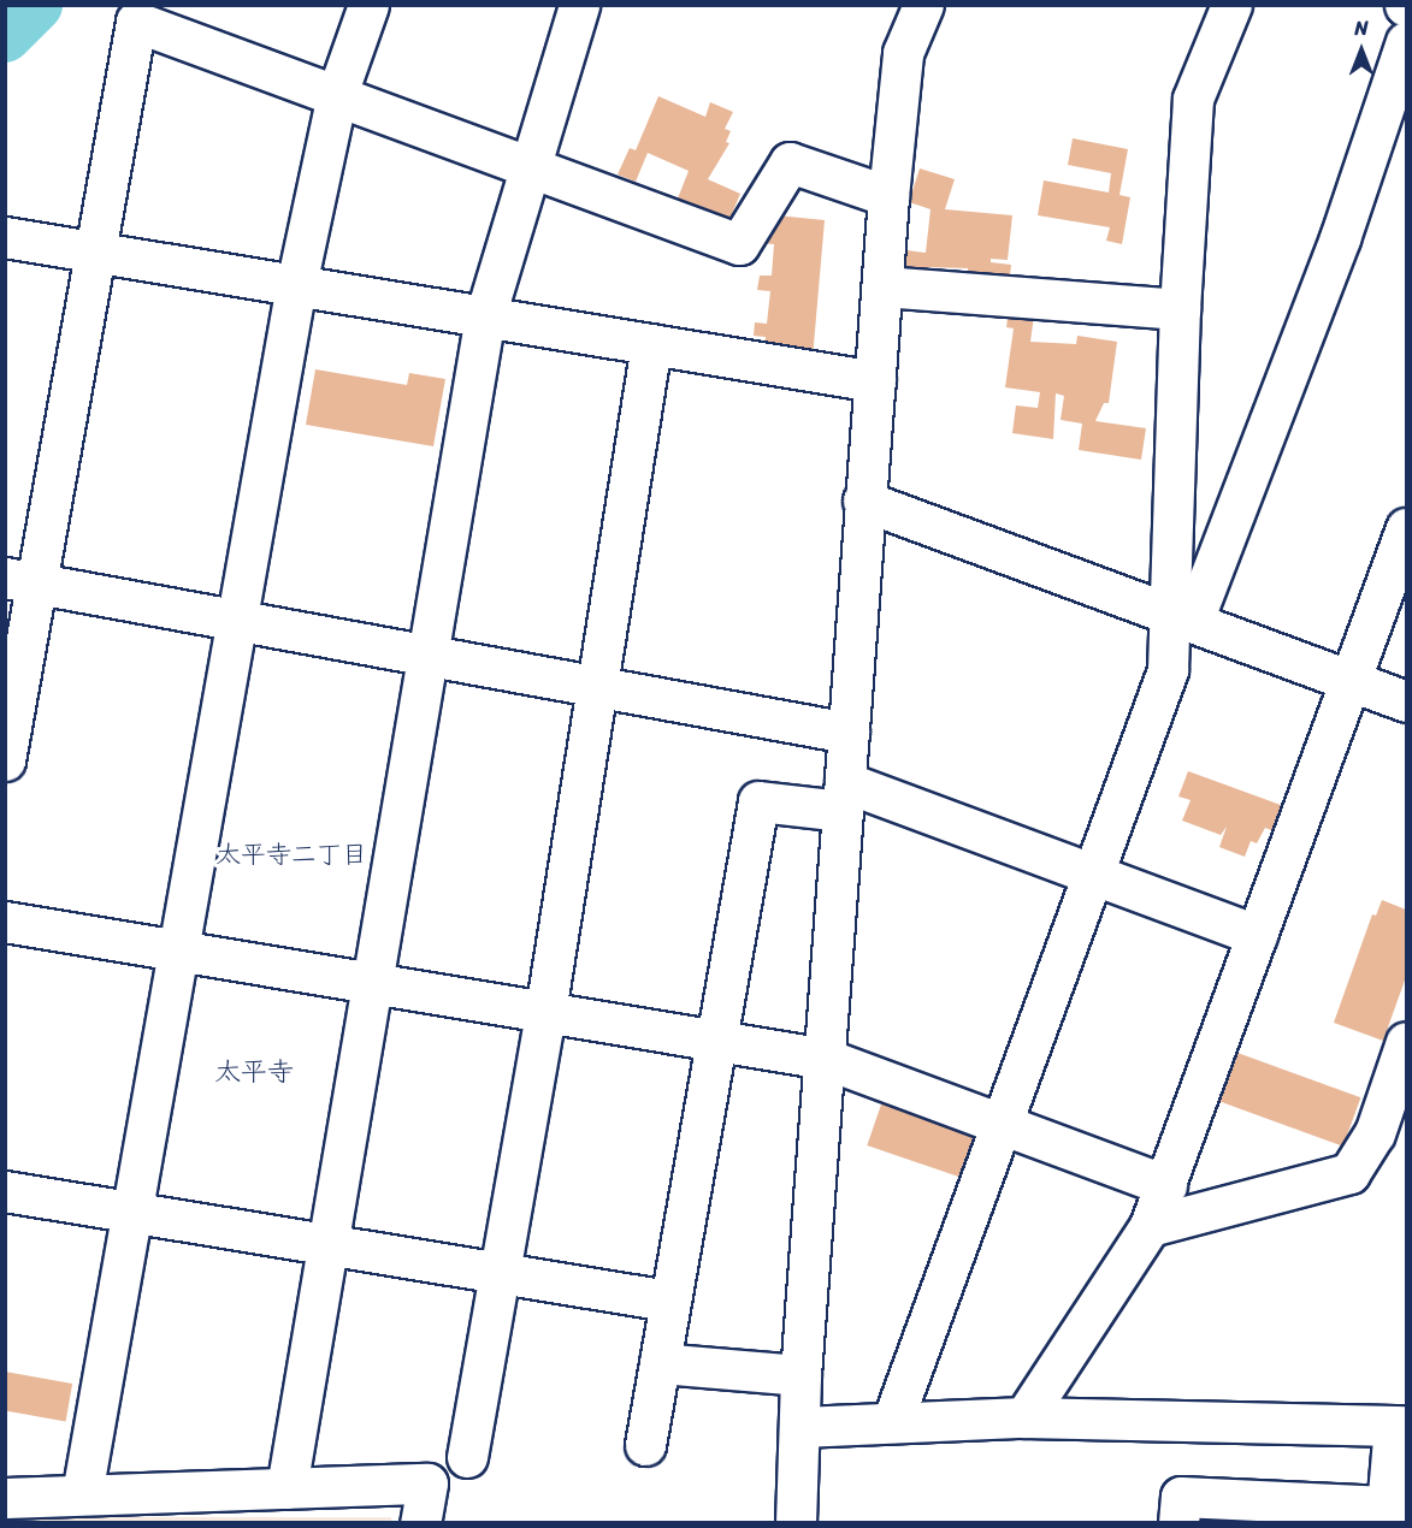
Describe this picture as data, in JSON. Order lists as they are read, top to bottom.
{
  "districts": ["太平寺二丁目", "太平寺"],
  "north": "top"
}
